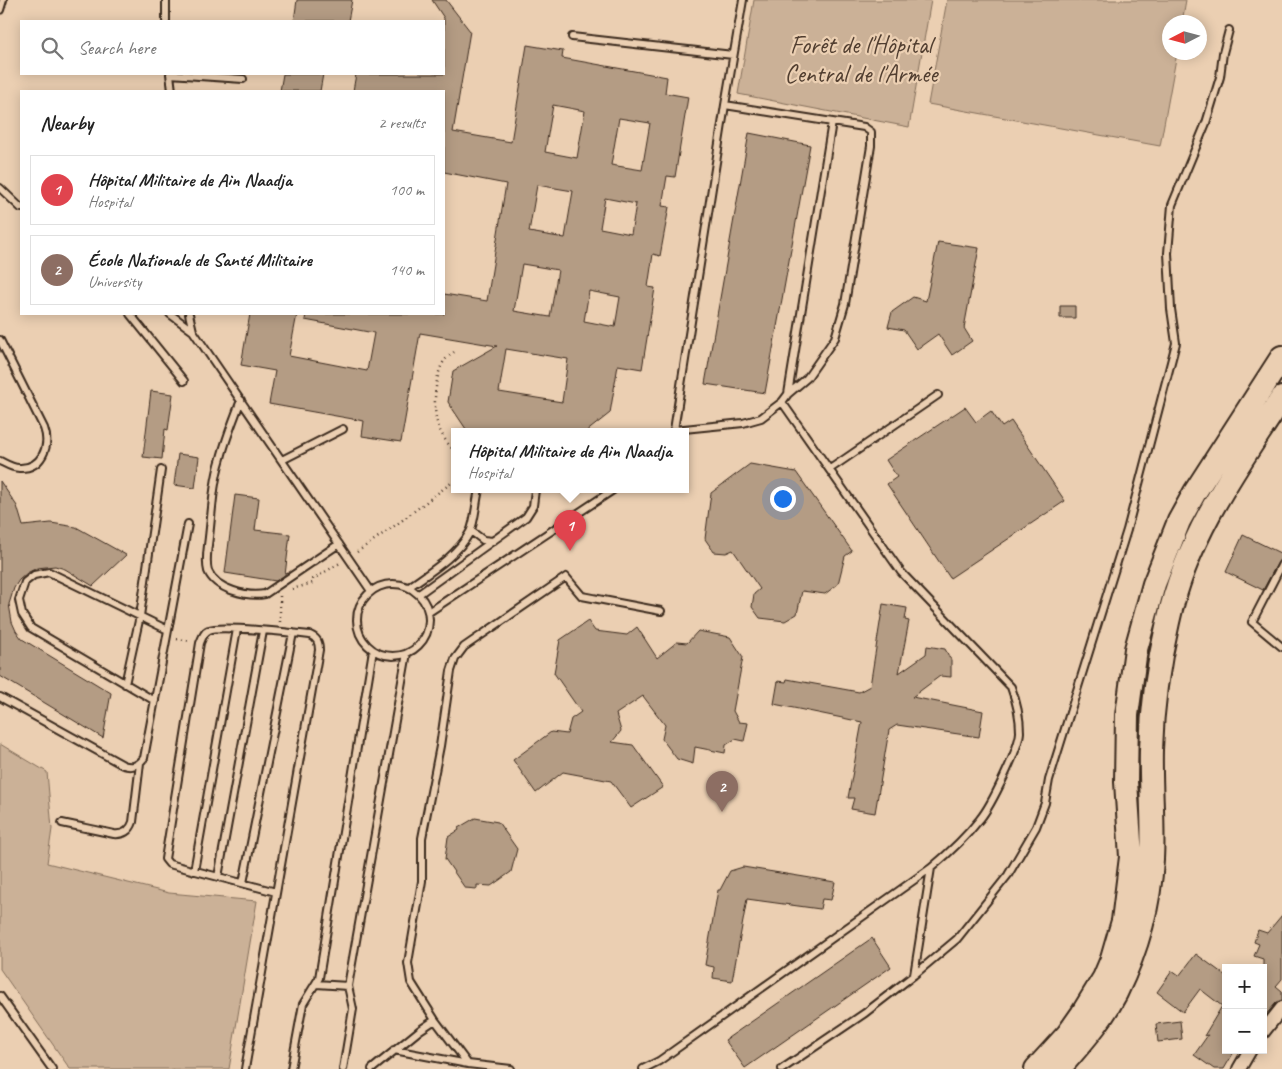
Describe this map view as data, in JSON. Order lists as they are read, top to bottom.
{
  "parks": ["Forêt de l'Hôpital Central de l'Armée"],
  "north": "left",
  "page": {
    "search": "Search here",
    "heading": ["Nearby", "2 results"],
    "list": [
      {
        "mark": "1",
        "name": "Hôpital Militaire de Ain Naadja",
        "note": "Hospital",
        "value": "100 m"
      },
      {
        "mark": "2",
        "name": "École Nationale de Santé Militaire",
        "note": "University",
        "value": "140 m"
      }
    ],
    "popup": ["Hôpital Militaire de Ain Naadja", "Hospital"],
    "pins": ["1", "2"],
    "map_buttons": ["+", "−"]
  }
}
